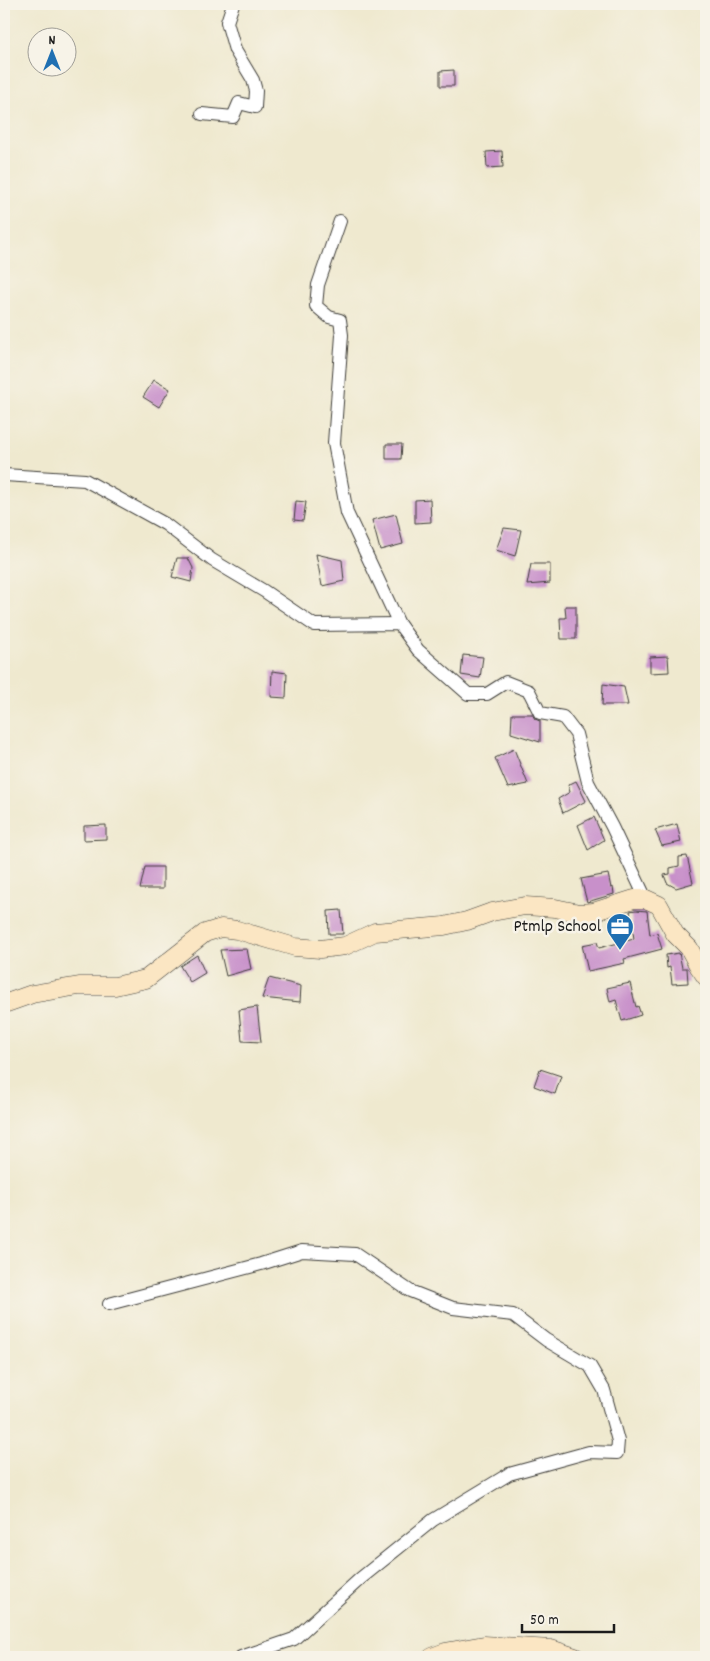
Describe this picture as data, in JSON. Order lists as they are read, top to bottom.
{
  "places": {
    "office": ["Ptmlp School"]
  },
  "scale_bar": "50 m",
  "north": "top"
}
